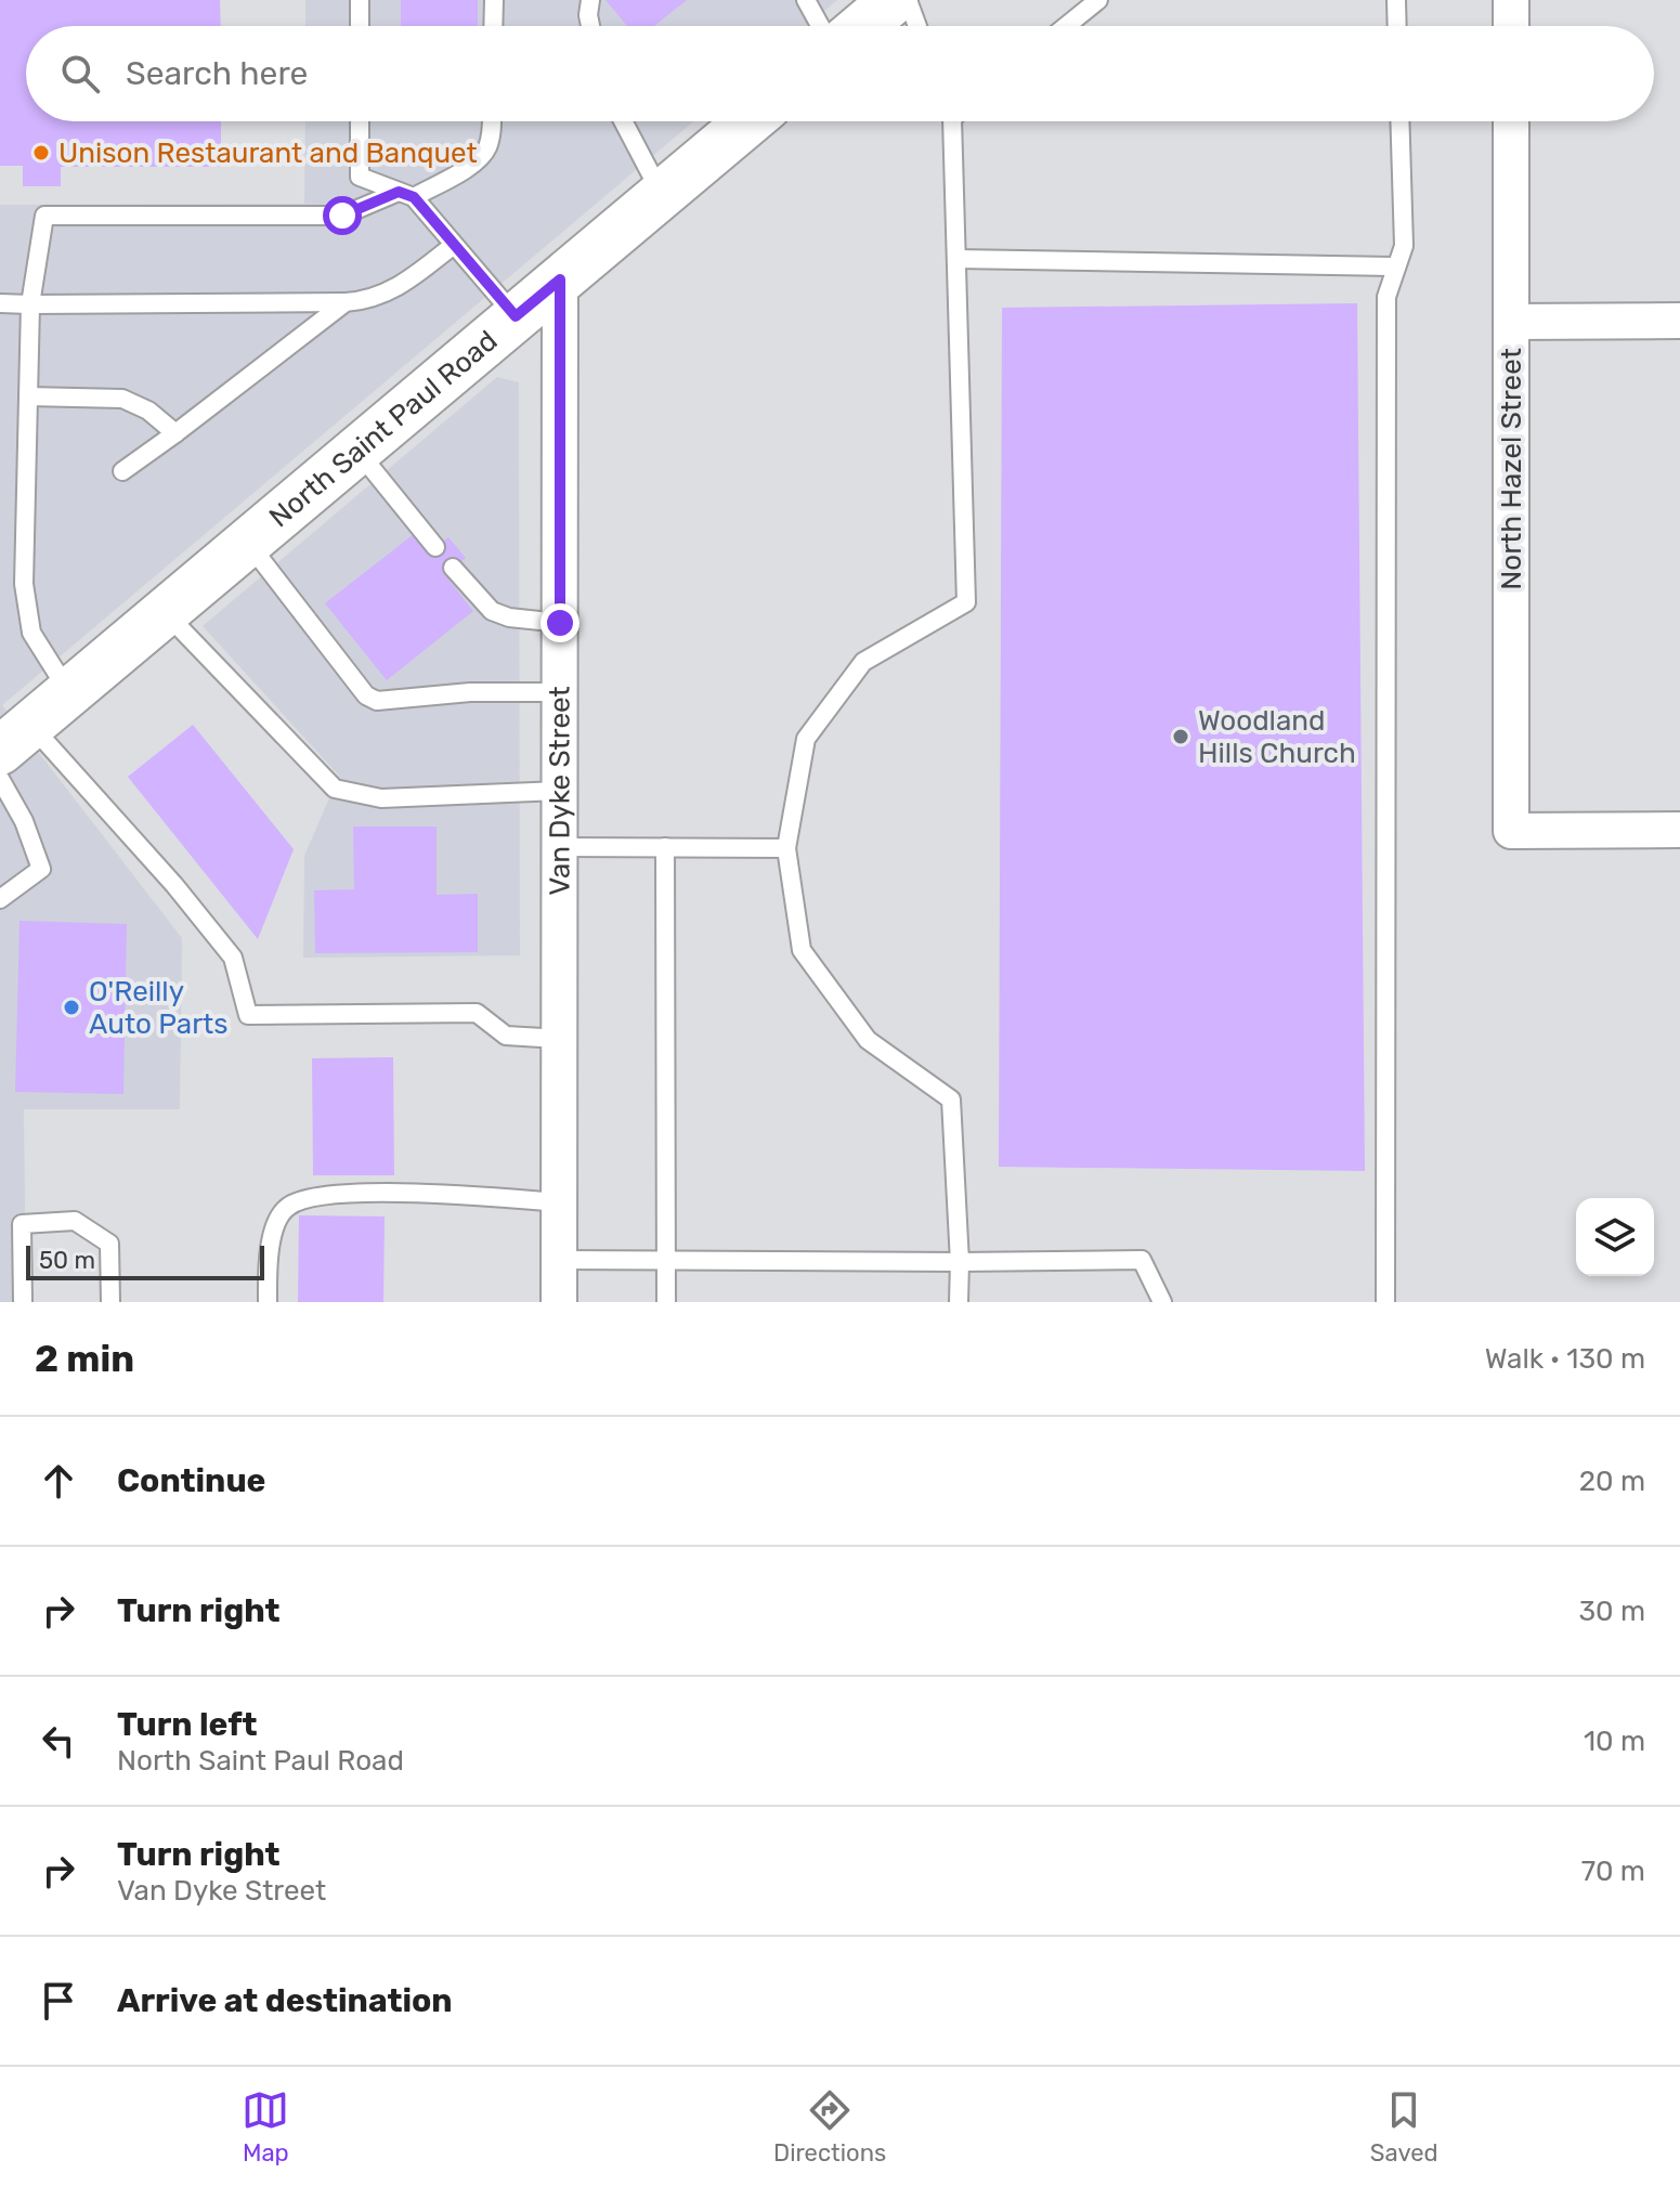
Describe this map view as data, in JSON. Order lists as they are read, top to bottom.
{
  "streets": {
    "street": ["North Saint Paul Road", "North Hazel Street", "Van Dyke Street"]
  },
  "crossings": [
    ["North Saint Paul Road", "Van Dyke Street"]
  ],
  "places": ["Unison Restaurant and Banquet", "Woodland Hills Church", "O'Reilly Auto Parts"],
  "scale_bar": "50 m",
  "page": {
    "search": "Search here",
    "scale": "50 m",
    "heading": ["2 min", "Walk · 130 m"],
    "list": [
      ["Continue", "20 m"],
      ["Turn right", "30 m"],
      ["Turn left", "North Saint Paul Road", "10 m"],
      ["Turn right", "Van Dyke Street", "70 m"],
      "Arrive at destination"
    ],
    "nav": ["Map", "Directions", "Saved"]
  }
}
